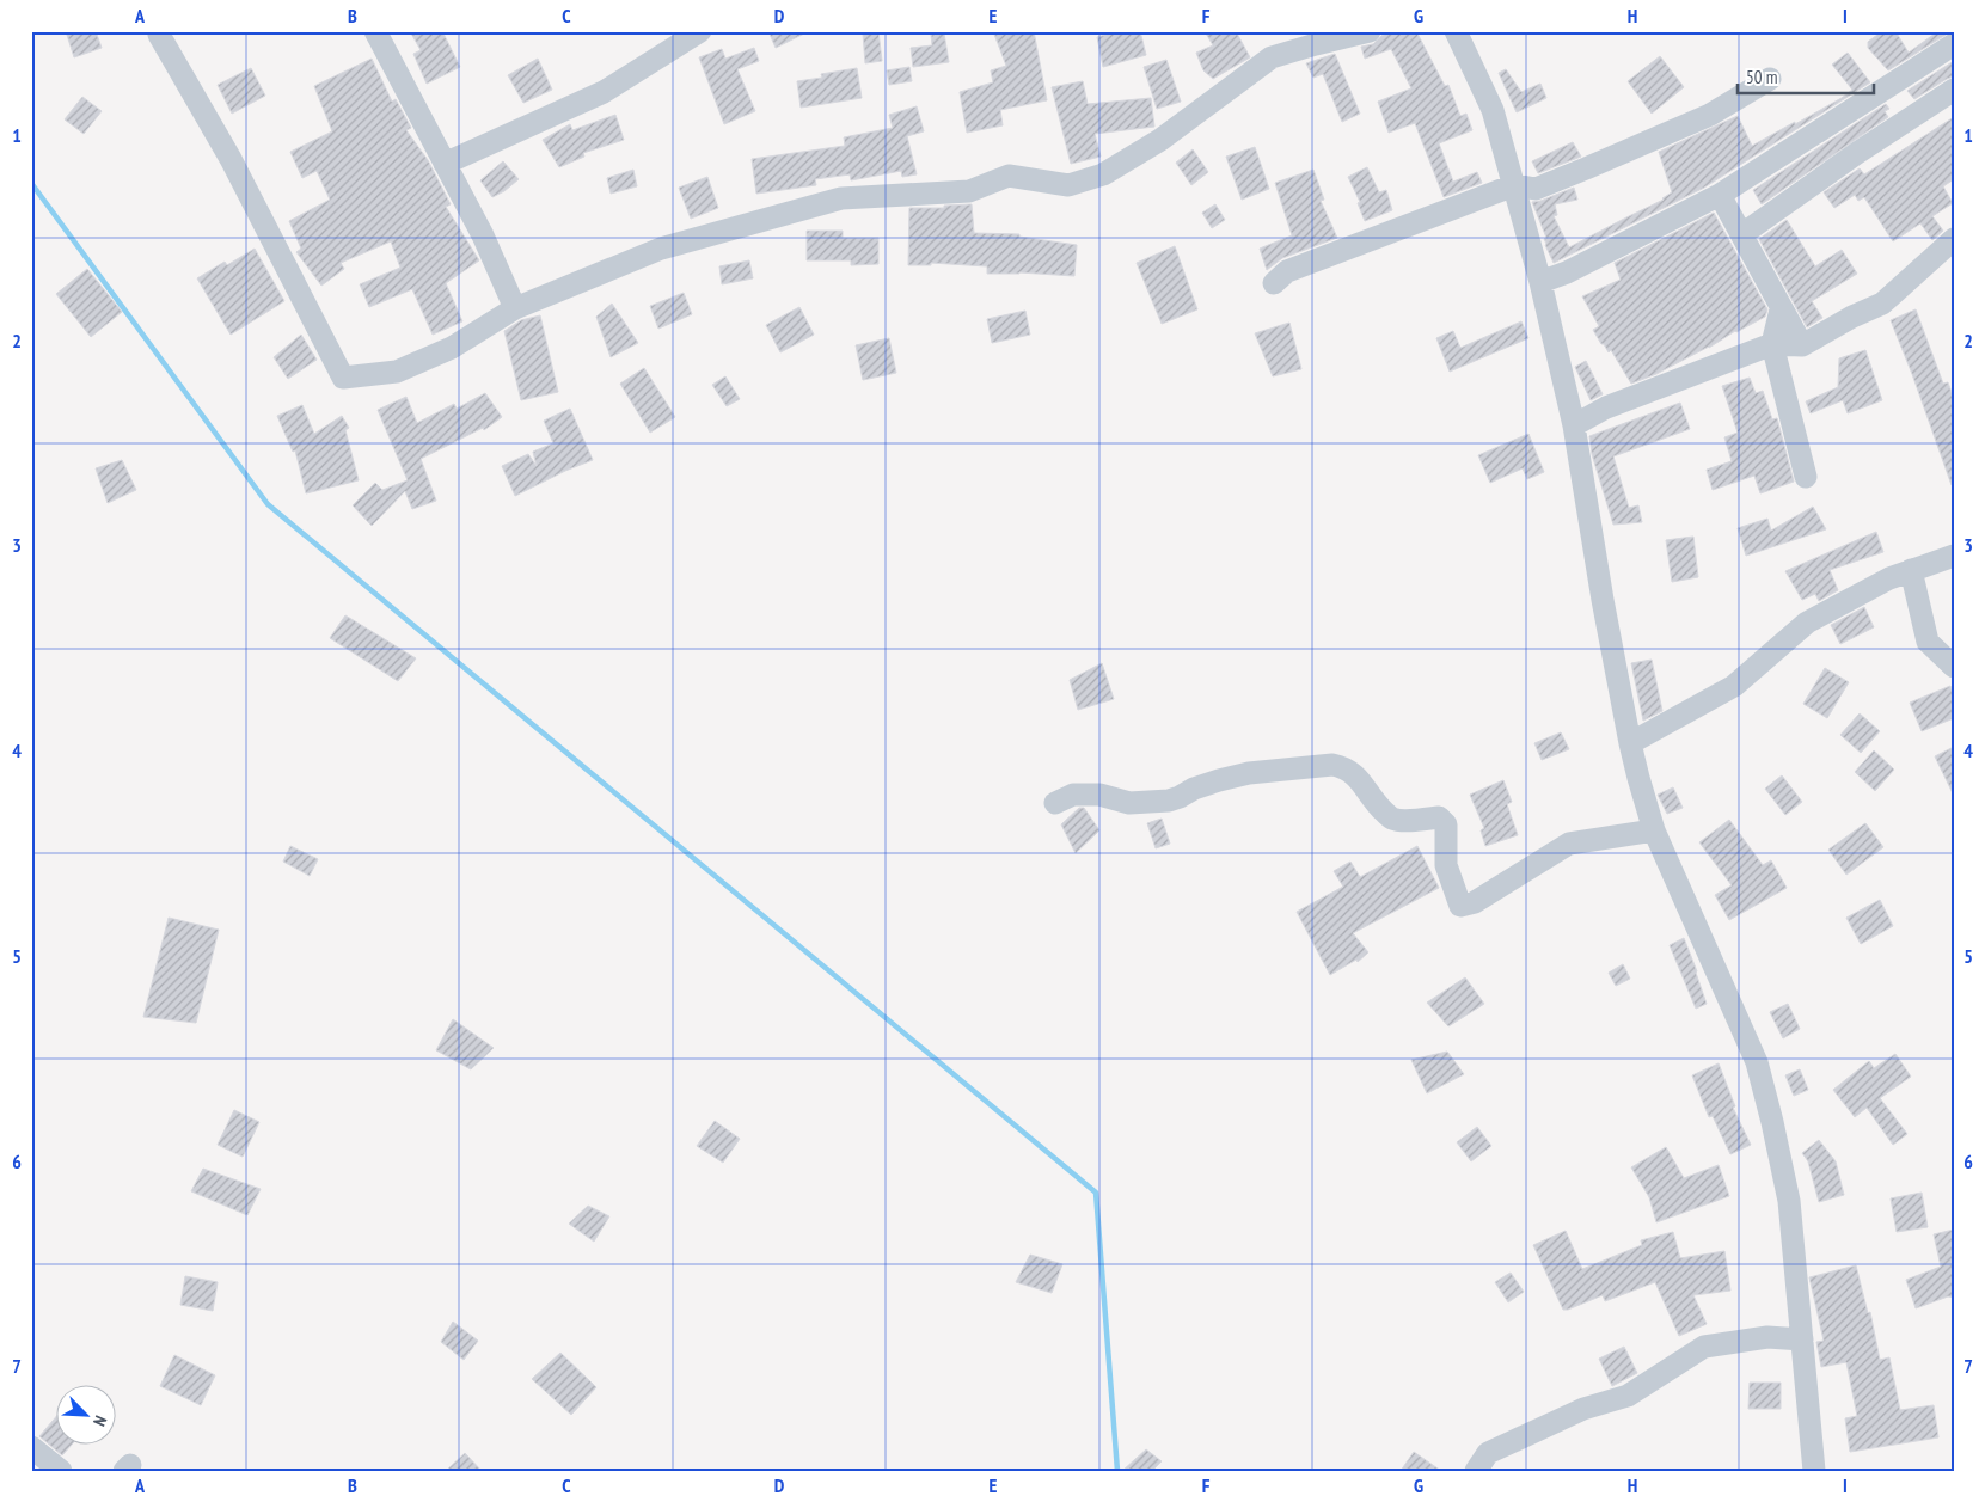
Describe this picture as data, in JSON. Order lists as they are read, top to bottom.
{
  "scale_bar": "50 m",
  "north": "bottom right",
  "grid": {
    "columns": [
      "A",
      "B",
      "C",
      "D",
      "E",
      "F",
      "G",
      "H",
      "I"
    ],
    "rows": [
      "1",
      "2",
      "3",
      "4",
      "5",
      "6",
      "7"
    ]
  }
}
